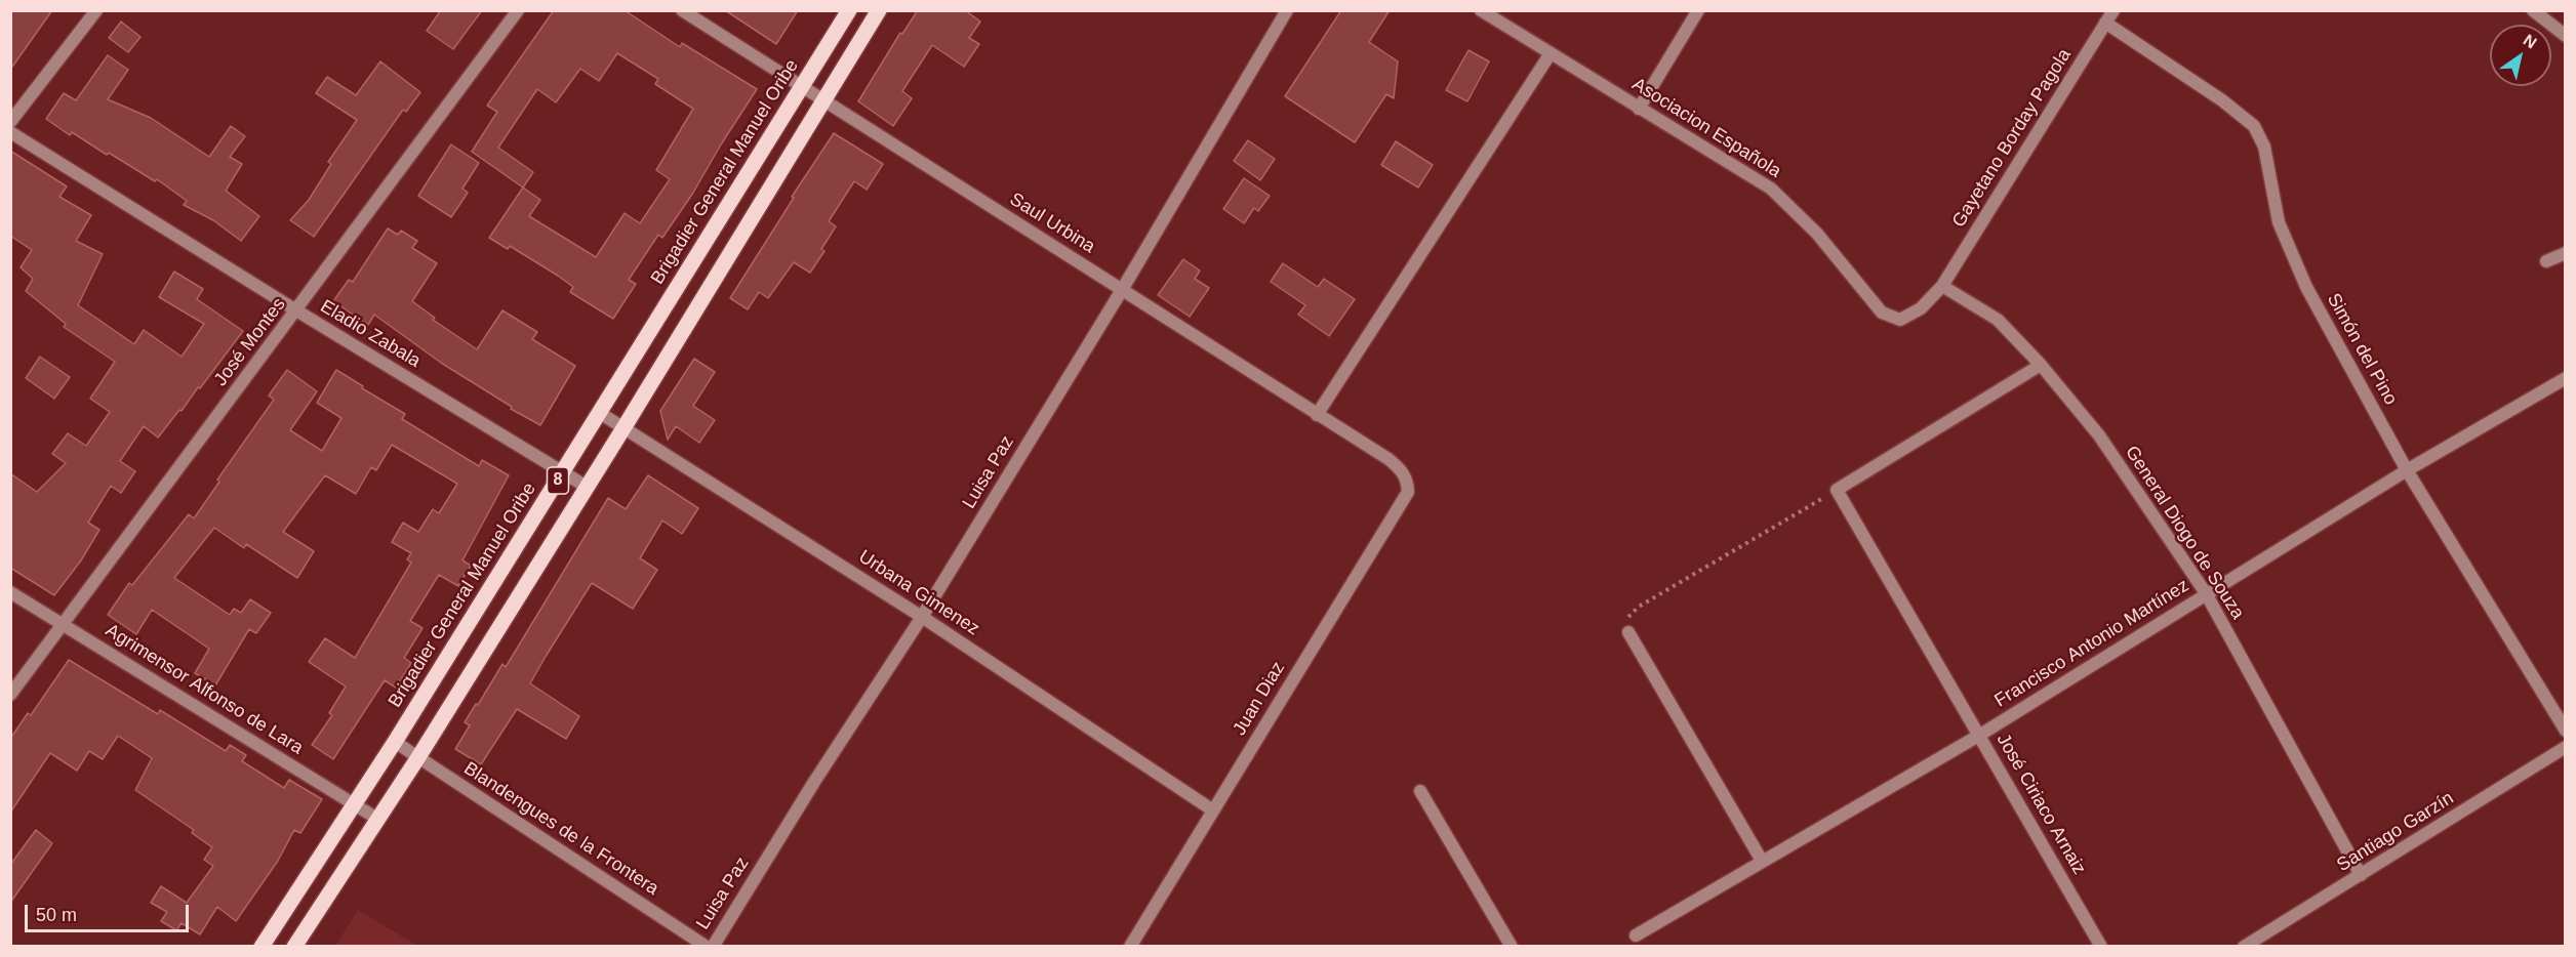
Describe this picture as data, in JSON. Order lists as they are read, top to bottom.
{
  "streets": {
    "main road": ["Brigadier General Manuel Oribe", "8"],
    "street": [
      "Asociacion Española",
      "Gayetano Borday Pagola",
      "Saul Urbina",
      "Eladio Zabala",
      "José Montes",
      "Simón del Pino",
      "Luisa Paz",
      "General Diogo de Souza",
      "Urbana Gimenez",
      "Francisco Antonio Martínez",
      "Agrimensor Alfonso de Lara",
      "Juan Diaz",
      "José Ciriaco Arnaiz",
      "Blandengues de la Frontera",
      "Santiago Garzín"
    ]
  },
  "crossings": [
    ["Asociacion Española", "Gayetano Borday Pagola"],
    ["Asociacion Española", "General Diogo de Souza"],
    ["Gayetano Borday Pagola", "Simón del Pino"],
    ["Gayetano Borday Pagola", "General Diogo de Souza"],
    ["Brigadier General Manuel Oribe", "Saul Urbina"],
    ["Brigadier General Manuel Oribe", "Eladio Zabala"],
    ["Brigadier General Manuel Oribe", "Urbana Gimenez"],
    ["Brigadier General Manuel Oribe", "Agrimensor Alfonso de Lara"],
    ["Brigadier General Manuel Oribe", "Blandengues de la Frontera"],
    ["Saul Urbina", "Luisa Paz"],
    ["Saul Urbina", "8"],
    ["Saul Urbina", "Juan Diaz"],
    ["Eladio Zabala", "José Montes"],
    ["Eladio Zabala", "8"],
    ["José Montes", "Agrimensor Alfonso de Lara"],
    ["Simón del Pino", "Francisco Antonio Martínez"],
    ["Luisa Paz", "Urbana Gimenez"],
    ["8", "Urbana Gimenez"],
    ["8", "Agrimensor Alfonso de Lara"],
    ["8", "Blandengues de la Frontera"],
    ["General Diogo de Souza", "Francisco Antonio Martínez"],
    ["General Diogo de Souza", "Santiago Garzín"],
    ["Urbana Gimenez", "Juan Diaz"],
    ["Francisco Antonio Martínez", "José Ciriaco Arnaiz"]
  ],
  "scale_bar": "50 m",
  "north": "top right"
}
